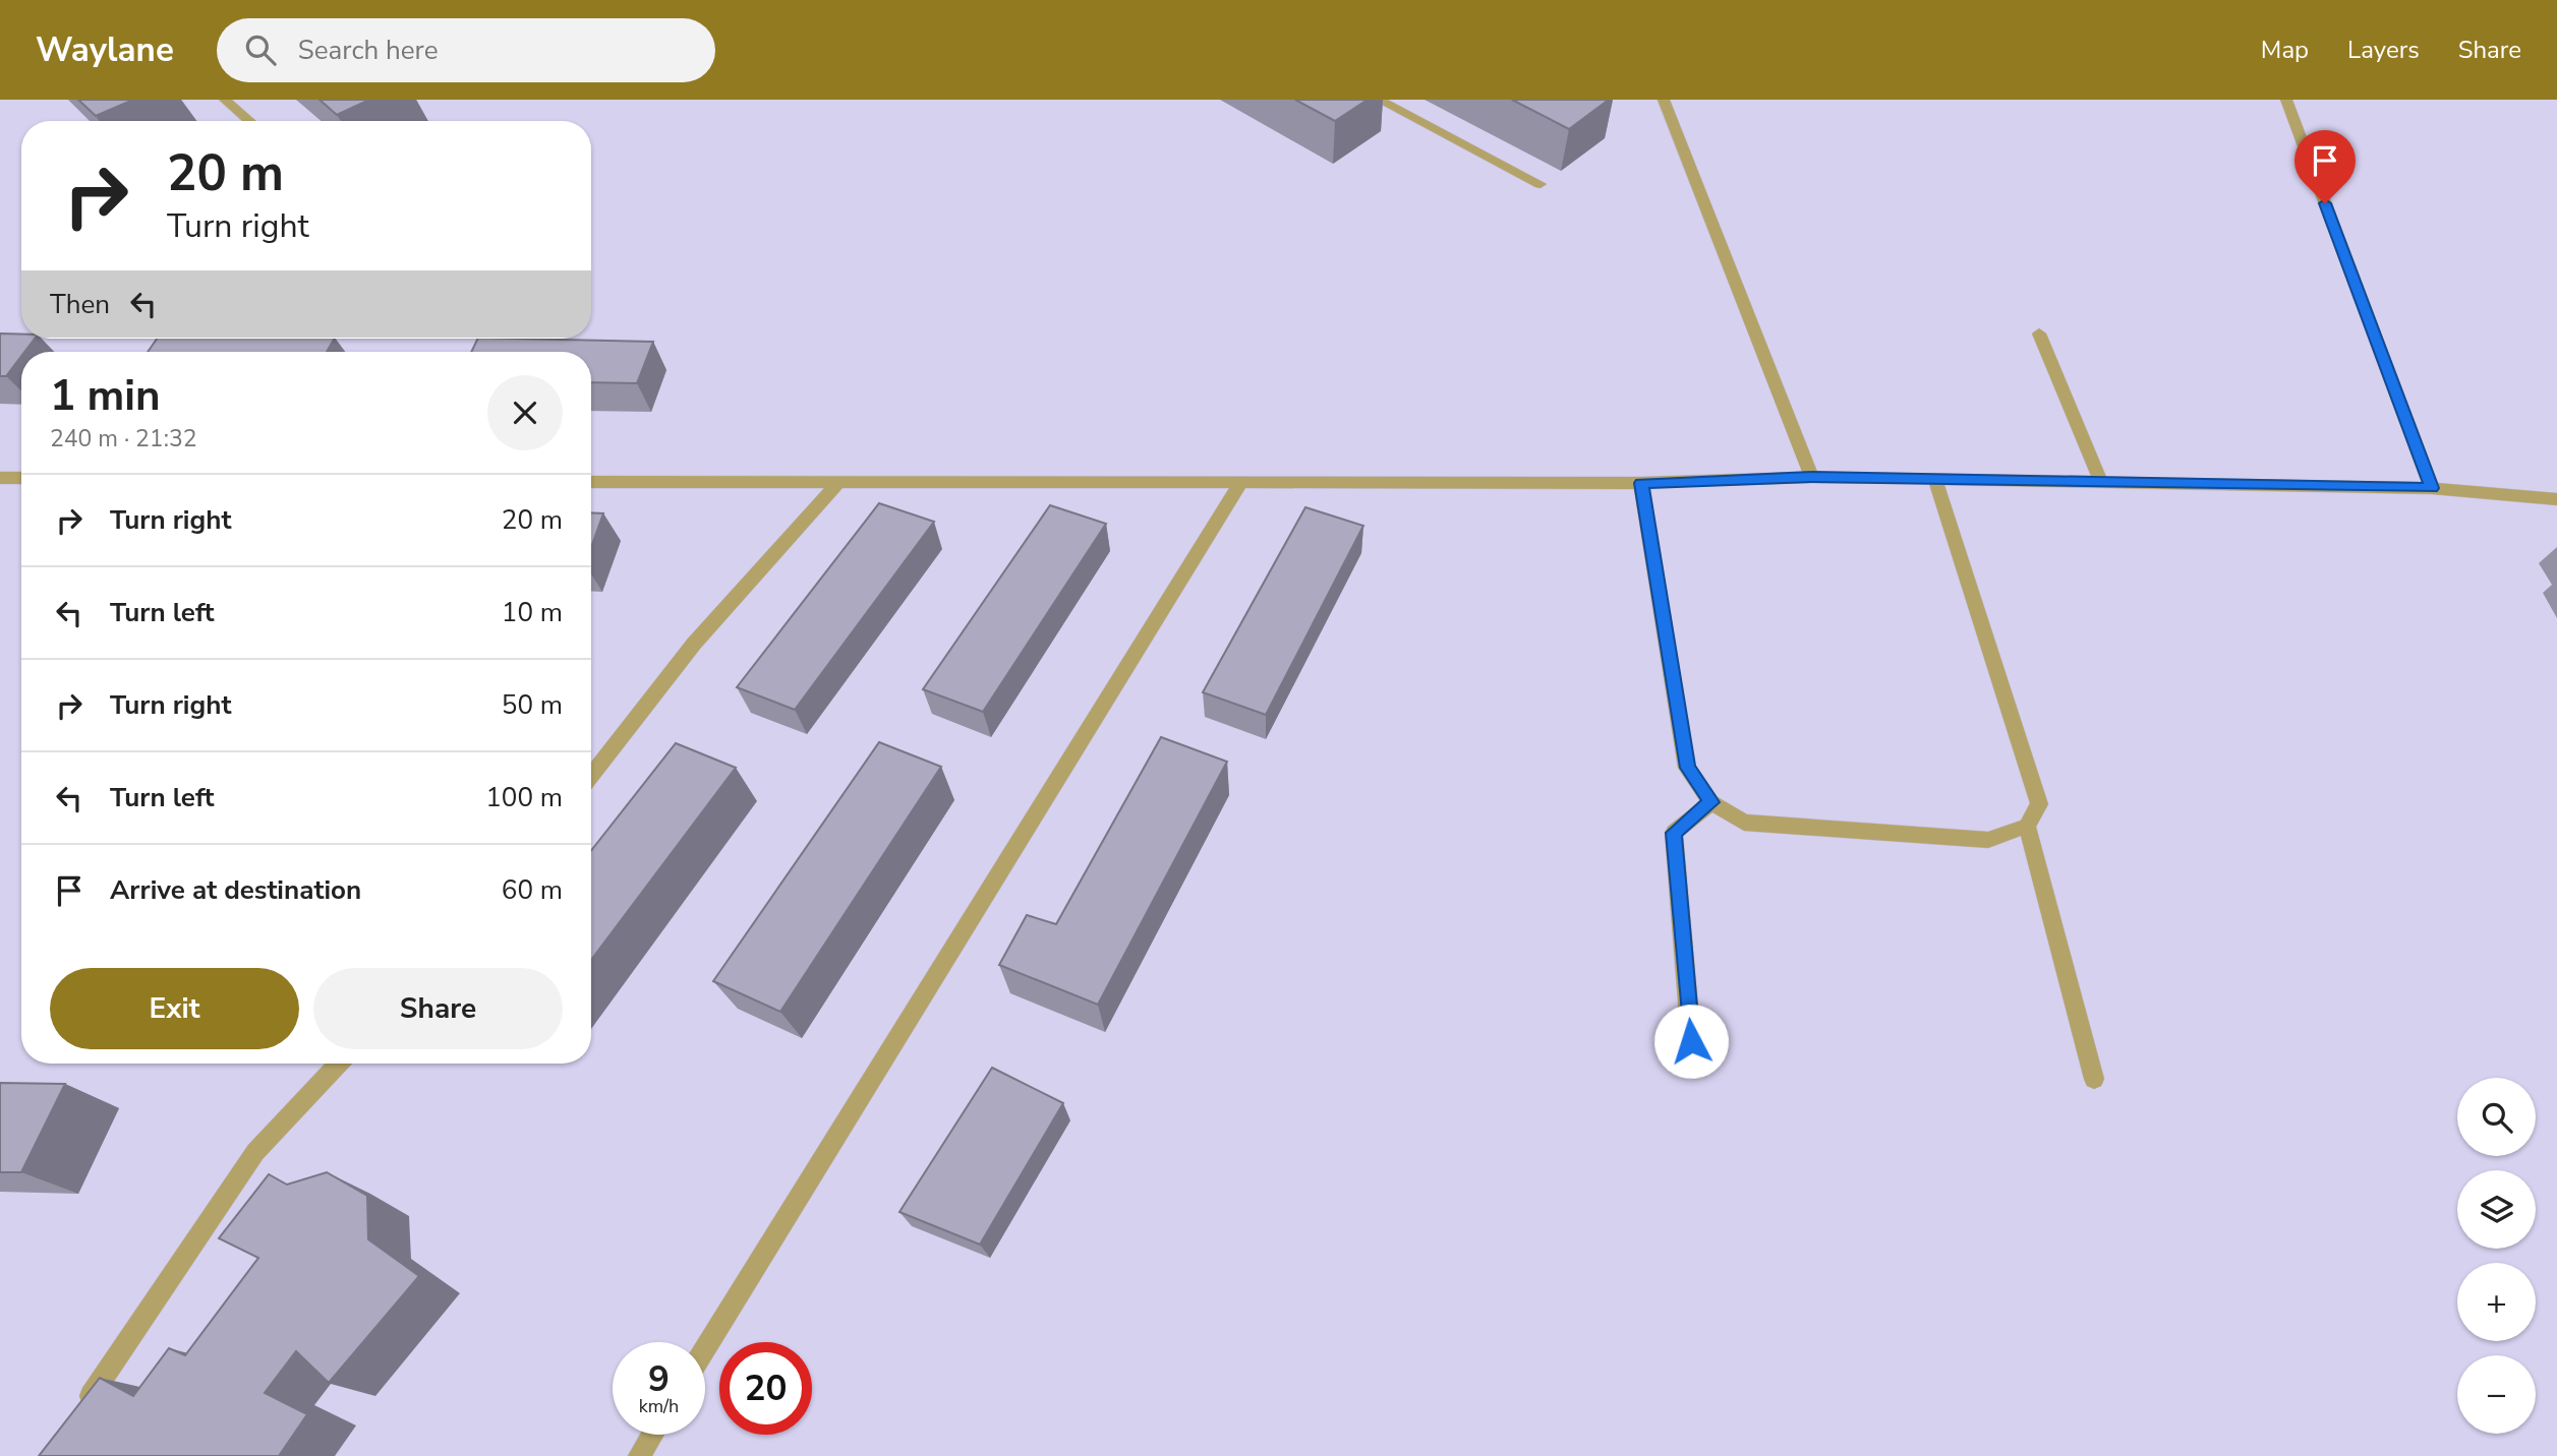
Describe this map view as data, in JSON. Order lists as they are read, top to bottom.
{
  "page": {
    "header": "Waylane",
    "search": "Search here",
    "nav": ["Map", "Layers", "Share"],
    "turn": ["20 m", "Turn right"],
    "then": "Then",
    "heading": ["1 min", "240 m · 21:32"],
    "list": [
      {
        "name": "Turn right",
        "value": "20 m"
      },
      {
        "name": "Turn left",
        "value": "10 m"
      },
      {
        "name": "Turn right",
        "value": "50 m"
      },
      {
        "name": "Turn left",
        "value": "100 m"
      },
      {
        "name": "Arrive at destination",
        "value": "60 m"
      }
    ],
    "buttons": ["Exit", "Share"],
    "map_buttons": ["+", "−"],
    "speed": "9 km/h",
    "limit": "20"
  }
}
